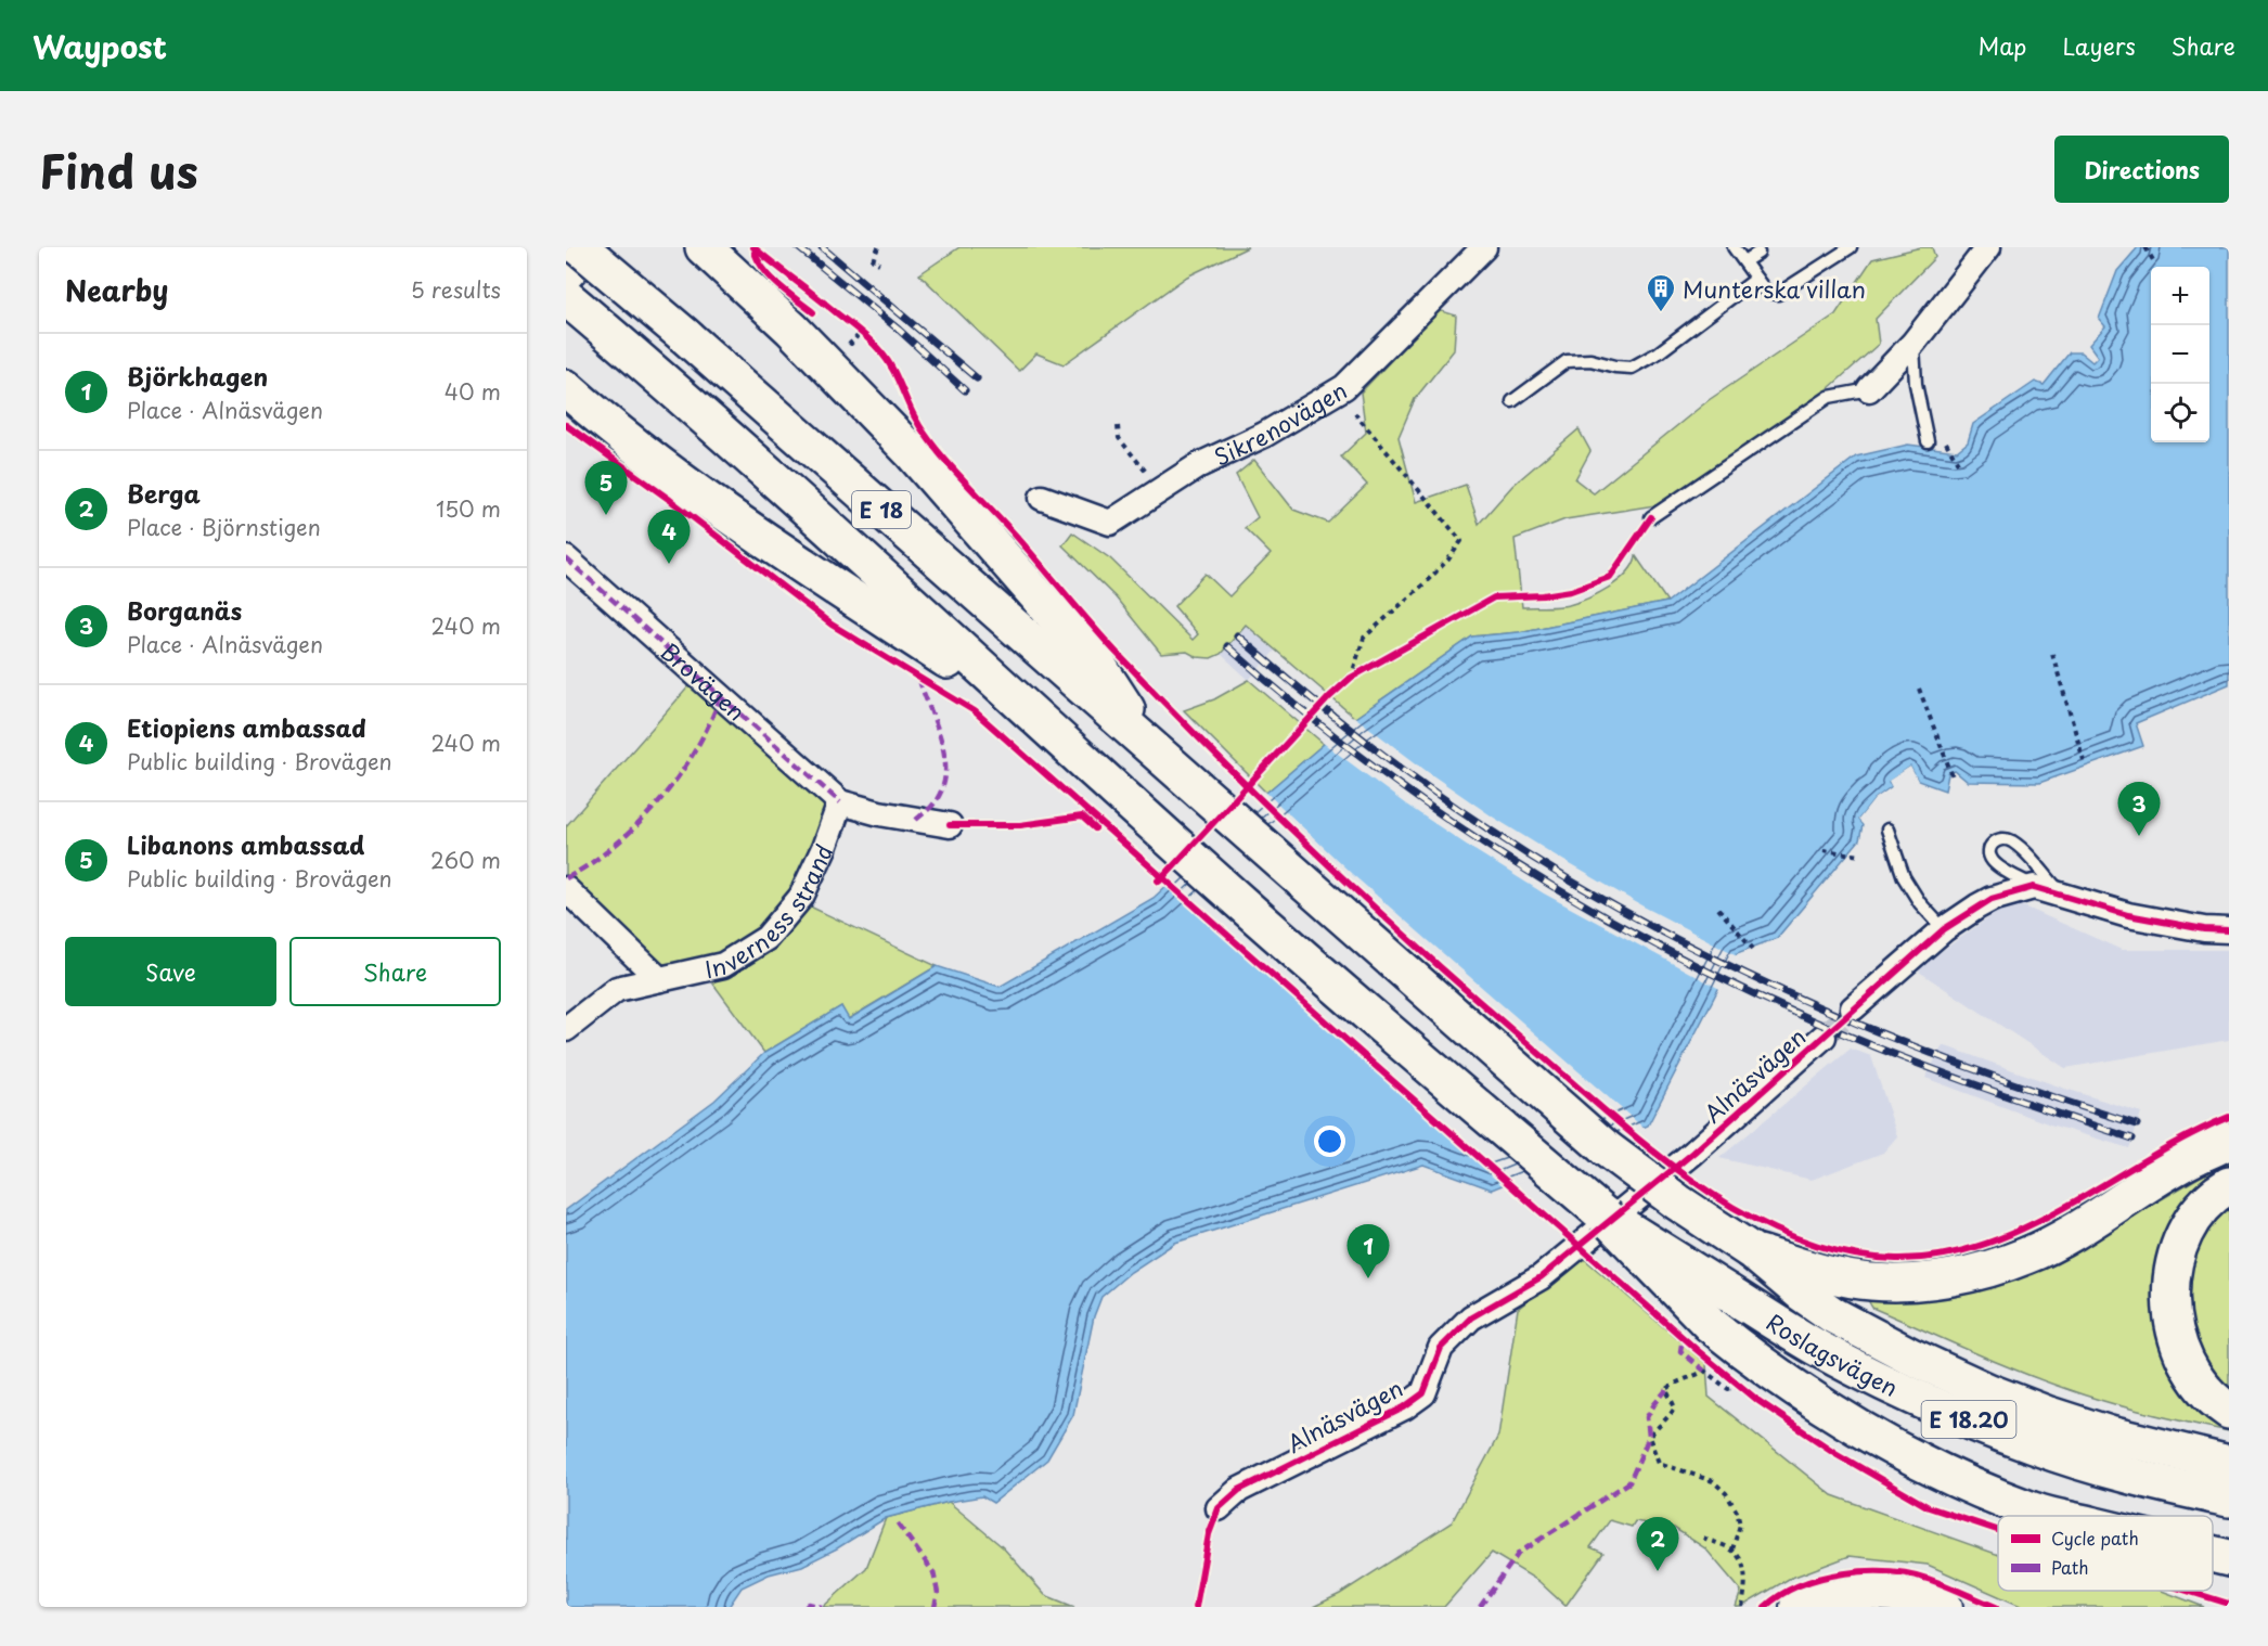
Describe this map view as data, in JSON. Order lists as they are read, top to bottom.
{
  "streets": {
    "main road": ["E 18", "Roslagsvägen", "E 18.20"],
    "street": [
      "Sikrenovägen",
      "Brovägen",
      "Inverness strand",
      "Alnäsvägen"
    ]
  },
  "crossings": [
    ["E 18", "Roslagsvägen"],
    ["Brovägen", "Inverness strand"]
  ],
  "places": {
    "building": ["Munterska villan"]
  },
  "legend": ["Cycle path", "Path"],
  "page": {
    "header": "Waypost",
    "nav": ["Map", "Layers", "Share"],
    "title": "Find us",
    "buttons": [
      "Directions",
      ["Save", "Share"]
    ],
    "heading": ["Nearby", "5 results"],
    "map_buttons": ["+", "−"],
    "list": [
      {
        "mark": "1",
        "name": "Björkhagen",
        "note": "Place · Alnäsvägen",
        "value": "40 m"
      },
      {
        "mark": "2",
        "name": "Berga",
        "note": "Place · Björnstigen",
        "value": "150 m"
      },
      {
        "mark": "3",
        "name": "Borganäs",
        "note": "Place · Alnäsvägen",
        "value": "240 m"
      },
      {
        "mark": "4",
        "name": "Etiopiens ambassad",
        "note": "Public building · Brovägen",
        "value": "240 m"
      },
      {
        "mark": "5",
        "name": "Libanons ambassad",
        "note": "Public building · Brovägen",
        "value": "260 m"
      }
    ],
    "pins": [
      "5",
      "4",
      "3",
      "1",
      "2"
    ]
  }
}
